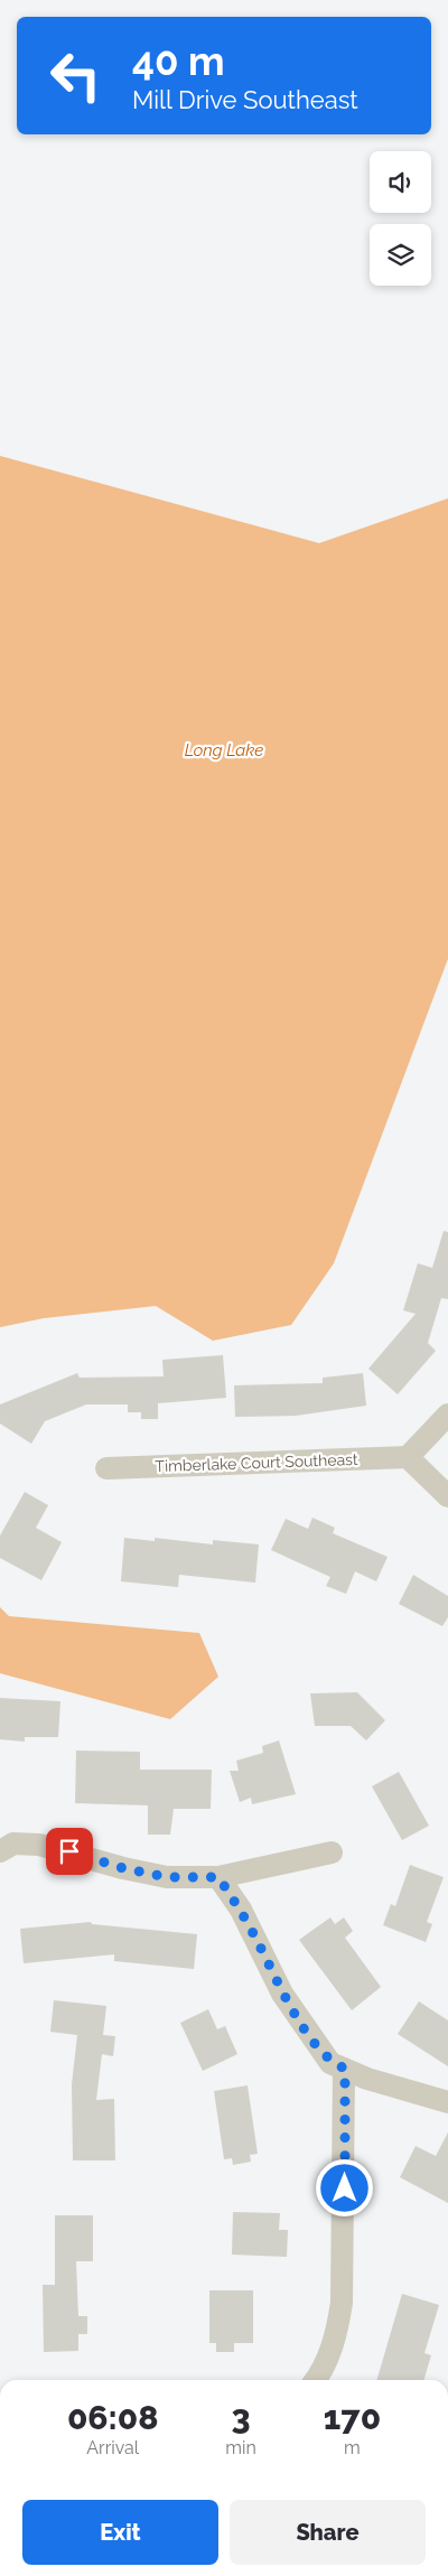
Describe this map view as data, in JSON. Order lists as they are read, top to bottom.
{
  "streets": {
    "street": ["Timberlake Court Southeast"]
  },
  "water": ["Long Lake"],
  "page": {
    "turn": ["40 m", "Mill Drive Southeast"],
    "eta": [
      "06:08",
      "Arrival",
      "3",
      "min",
      "170",
      "m"
    ],
    "buttons": ["Exit", "Share"]
  }
}
